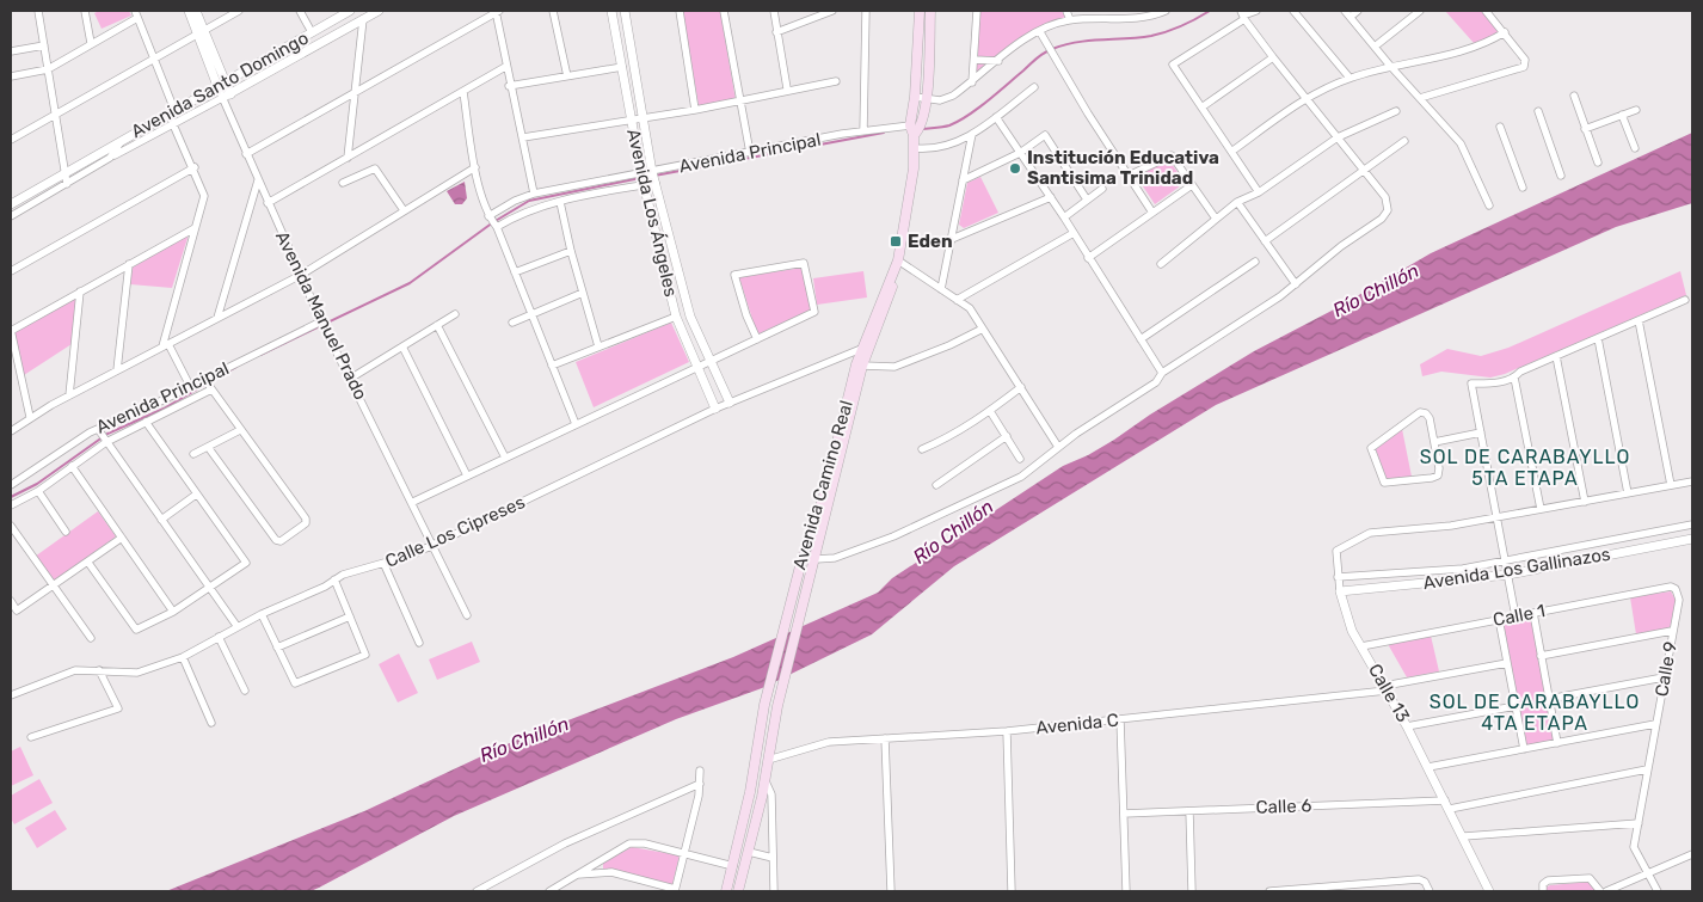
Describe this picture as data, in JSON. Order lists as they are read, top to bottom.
{
  "streets": {
    "main road": ["Avenida Camino Real"],
    "street": [
      "Avenida Santo Domingo",
      "Avenida Principal",
      "Avenida Los Ángeles",
      "Avenida Manuel Prado",
      "Calle Los Cipreses",
      "Avenida Los Gallinazos",
      "Calle 1",
      "Calle 9",
      "Calle 13",
      "Avenida C",
      "Calle 6"
    ]
  },
  "crossings": [
    ["Avenida Santo Domingo", "Avenida Manuel Prado"],
    ["Avenida Principal", "Avenida Los Ángeles"],
    ["Avenida Principal", "Avenida Manuel Prado"],
    ["Avenida Principal", "Avenida Camino Real"],
    ["Avenida Los Ángeles", "Calle Los Cipreses"],
    ["Avenida Manuel Prado", "Calle Los Cipreses"],
    ["Avenida Camino Real", "Calle Los Cipreses"],
    ["Avenida Camino Real", "Avenida C"],
    ["Avenida Los Gallinazos", "Calle 13"],
    ["Calle 1", "Calle 9"],
    ["Calle 1", "Calle 13"],
    ["Calle 9", "Calle 6"],
    ["Calle 13", "Avenida C"],
    ["Calle 13", "Calle 6"]
  ],
  "districts": ["SOL DE CARABAYLLO 5TA ETAPA", "SOL DE CARABAYLLO 4TA ETAPA"],
  "water": ["Río Chillón"],
  "places": {
    "other": ["Institución Educativa Santisima Trinidad"],
    "transit": ["Eden"]
  }
}
